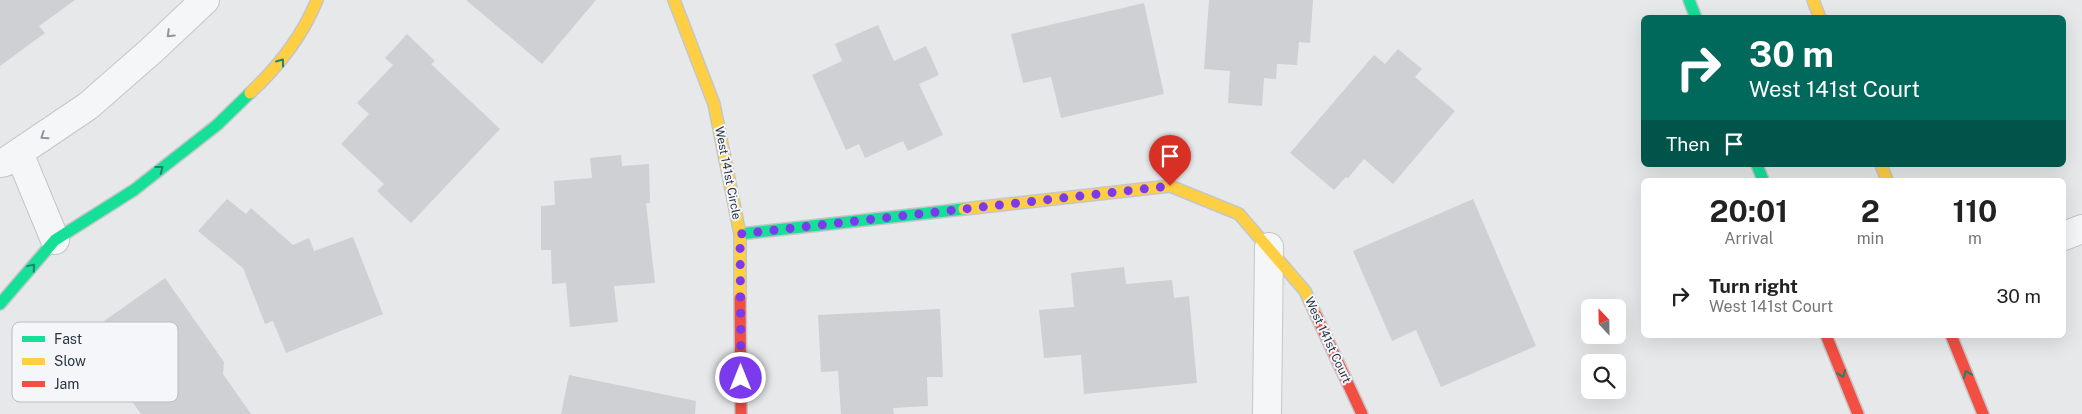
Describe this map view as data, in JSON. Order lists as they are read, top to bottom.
{
  "streets": {
    "street": ["West 141st Circle", "West 141st Court"]
  },
  "crossings": [
    ["West 141st Circle", "West 141st Court"]
  ],
  "legend": ["Fast", "Slow", "Jam"],
  "north": "top",
  "page": {
    "turn": ["30 m", "West 141st Court"],
    "then": "Then",
    "eta": [
      "20:01",
      "Arrival",
      "2",
      "min",
      "110",
      "m"
    ],
    "list": [
      {
        "name": "Turn right",
        "note": "West 141st Court",
        "value": "30 m"
      }
    ]
  }
}
